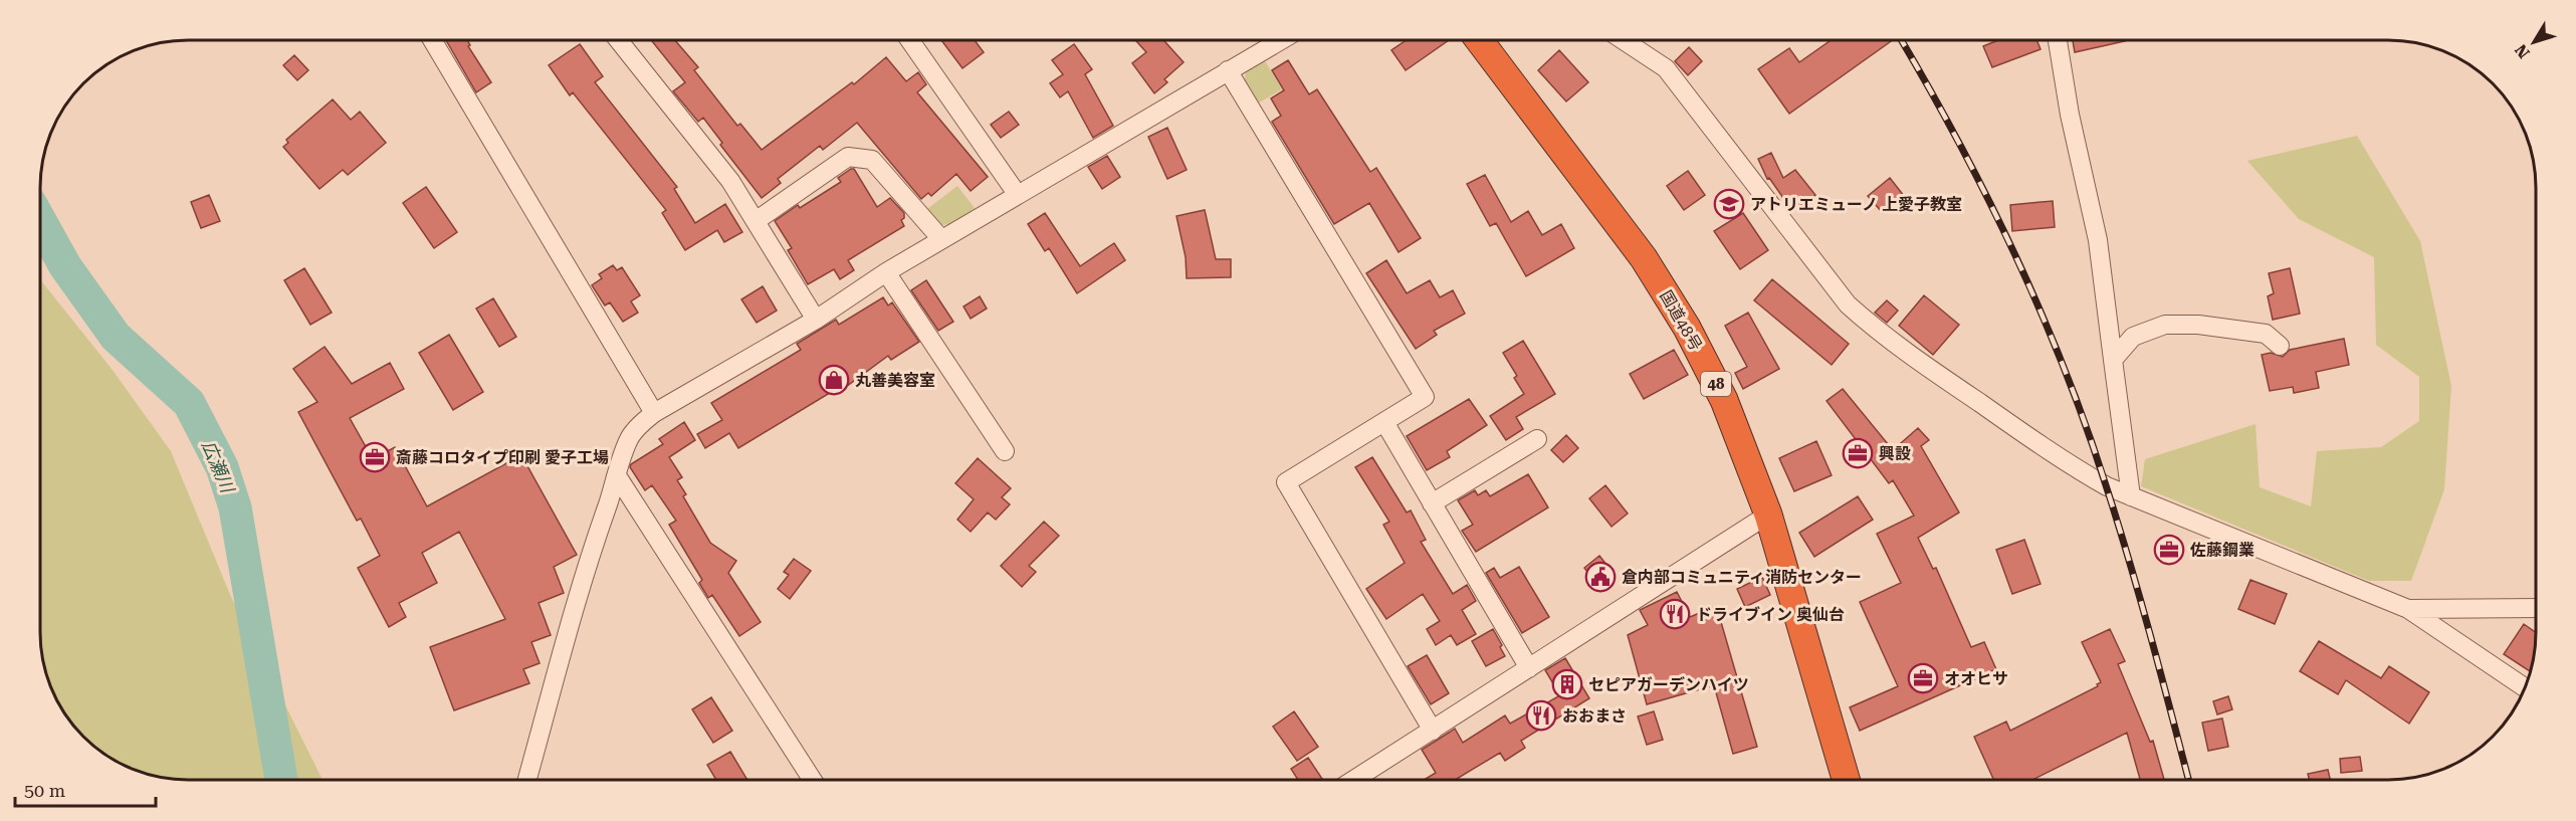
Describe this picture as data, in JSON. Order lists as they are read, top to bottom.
{
  "streets": {
    "highway": ["国道48号", "48"]
  },
  "water": ["広瀬川"],
  "places": {
    "school or university": ["アトリエミューノ 上愛子教室"],
    "shop": ["丸善美容室"],
    "office": [
      "興設",
      "斎藤コロタイプ印刷 愛子工場",
      "佐藤鋼業",
      "オオヒサ"
    ],
    "public building": ["倉内部コミュニティ消防センター"],
    "restaurant": ["ドライブイン 奥仙台", "おおまさ"],
    "building": ["セピアガーデンハイツ"]
  },
  "scale_bar": "50 m",
  "north": "bottom left"
}
